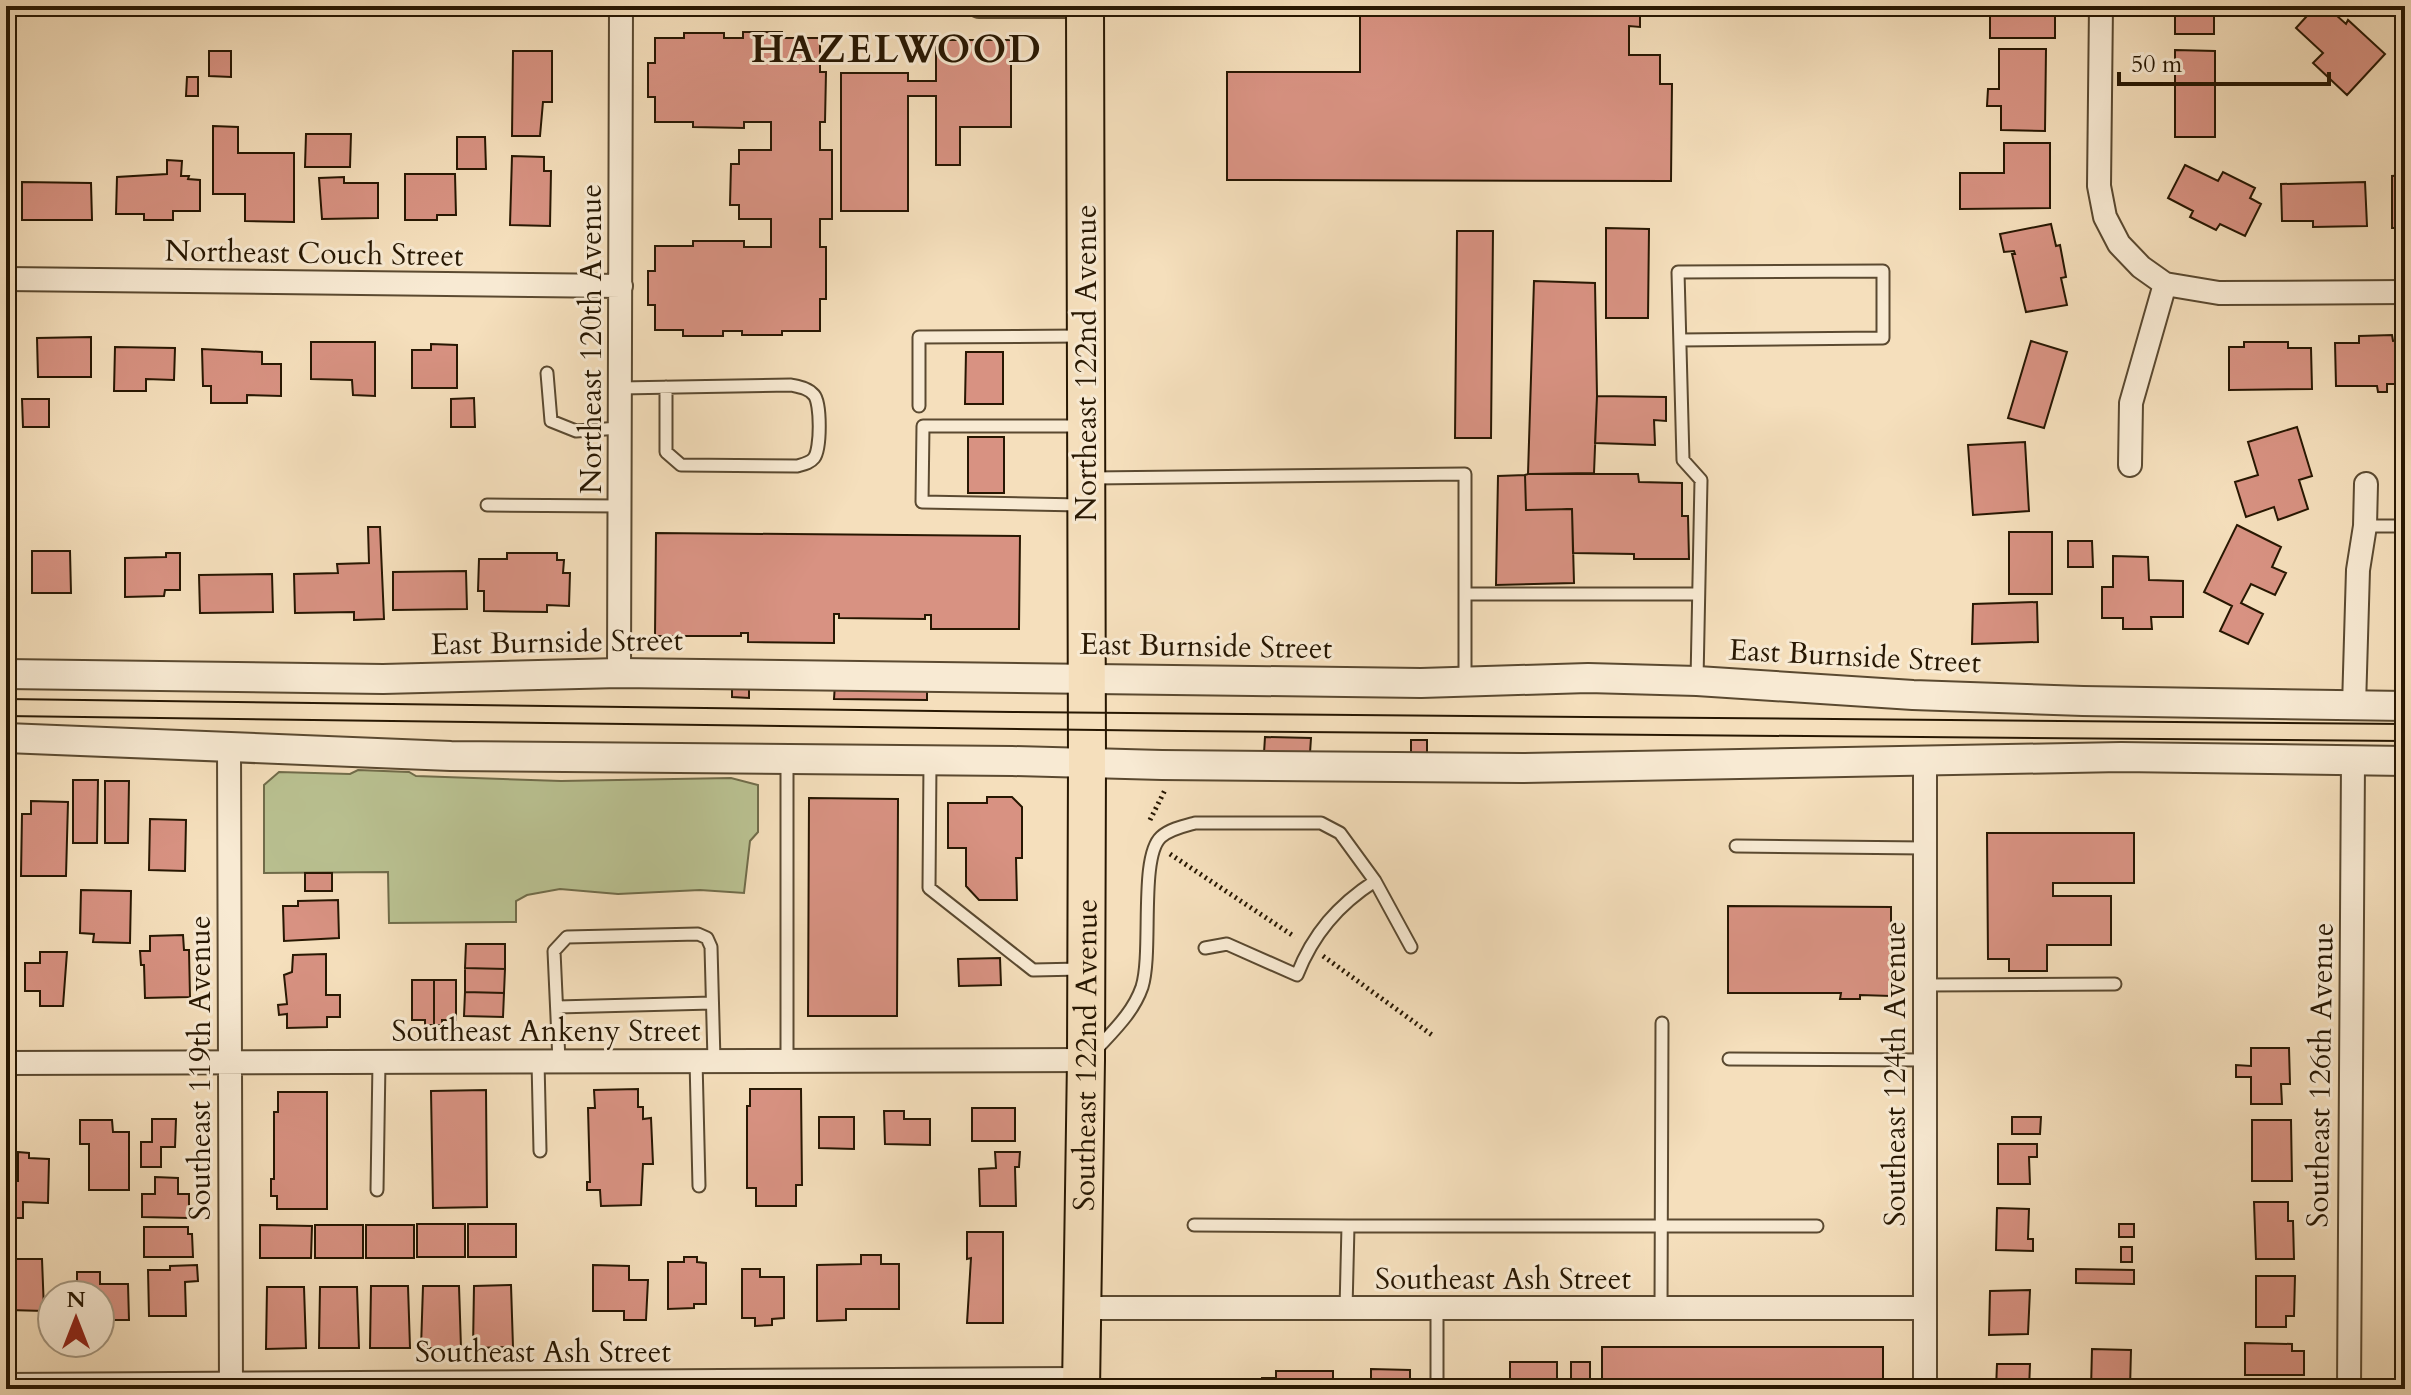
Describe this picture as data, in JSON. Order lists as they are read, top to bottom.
{
  "streets": {
    "main road": ["Northeast 122nd Avenue", "Southeast 122nd Avenue"],
    "street": [
      "Northeast Couch Street",
      "Northeast 120th Avenue",
      "East Burnside Street",
      "Southeast Ankeny Street",
      "Southeast 119th Avenue",
      "Southeast 124th Avenue",
      "Southeast 126th Avenue",
      "Southeast Ash Street"
    ]
  },
  "crossings": [
    ["Northeast Couch Street", "Northeast 120th Avenue"],
    ["Northeast 120th Avenue", "East Burnside Street"],
    ["Northeast 122nd Avenue", "East Burnside Street"],
    ["Northeast 122nd Avenue", "Southeast 122nd Avenue"],
    ["Southeast Ankeny Street", "Southeast 122nd Avenue"],
    ["Southeast Ankeny Street", "Southeast 119th Avenue"],
    ["Southeast 122nd Avenue", "Southeast Ash Street"],
    ["Southeast 119th Avenue", "Southeast Ash Street"],
    ["Southeast 124th Avenue", "Southeast Ash Street"]
  ],
  "districts": ["HAZELWOOD"],
  "scale_bar": "50 m",
  "north": "top"
}
